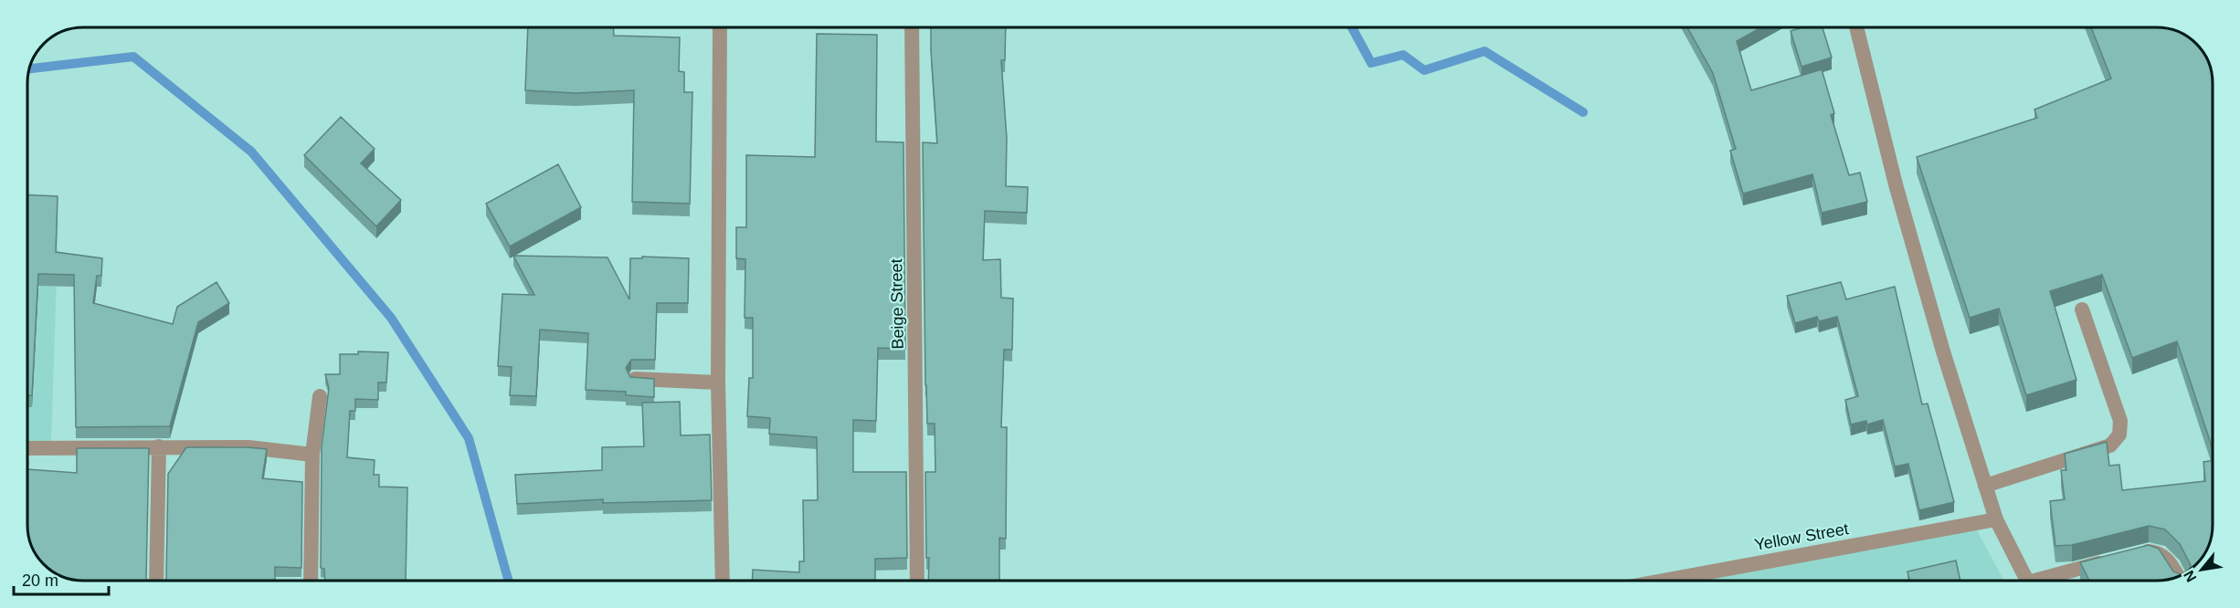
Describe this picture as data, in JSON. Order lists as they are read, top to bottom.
{
  "streets": {
    "street": ["Beige Street", "Yellow Street"]
  },
  "scale_bar": "20 m",
  "north": "bottom left"
}
